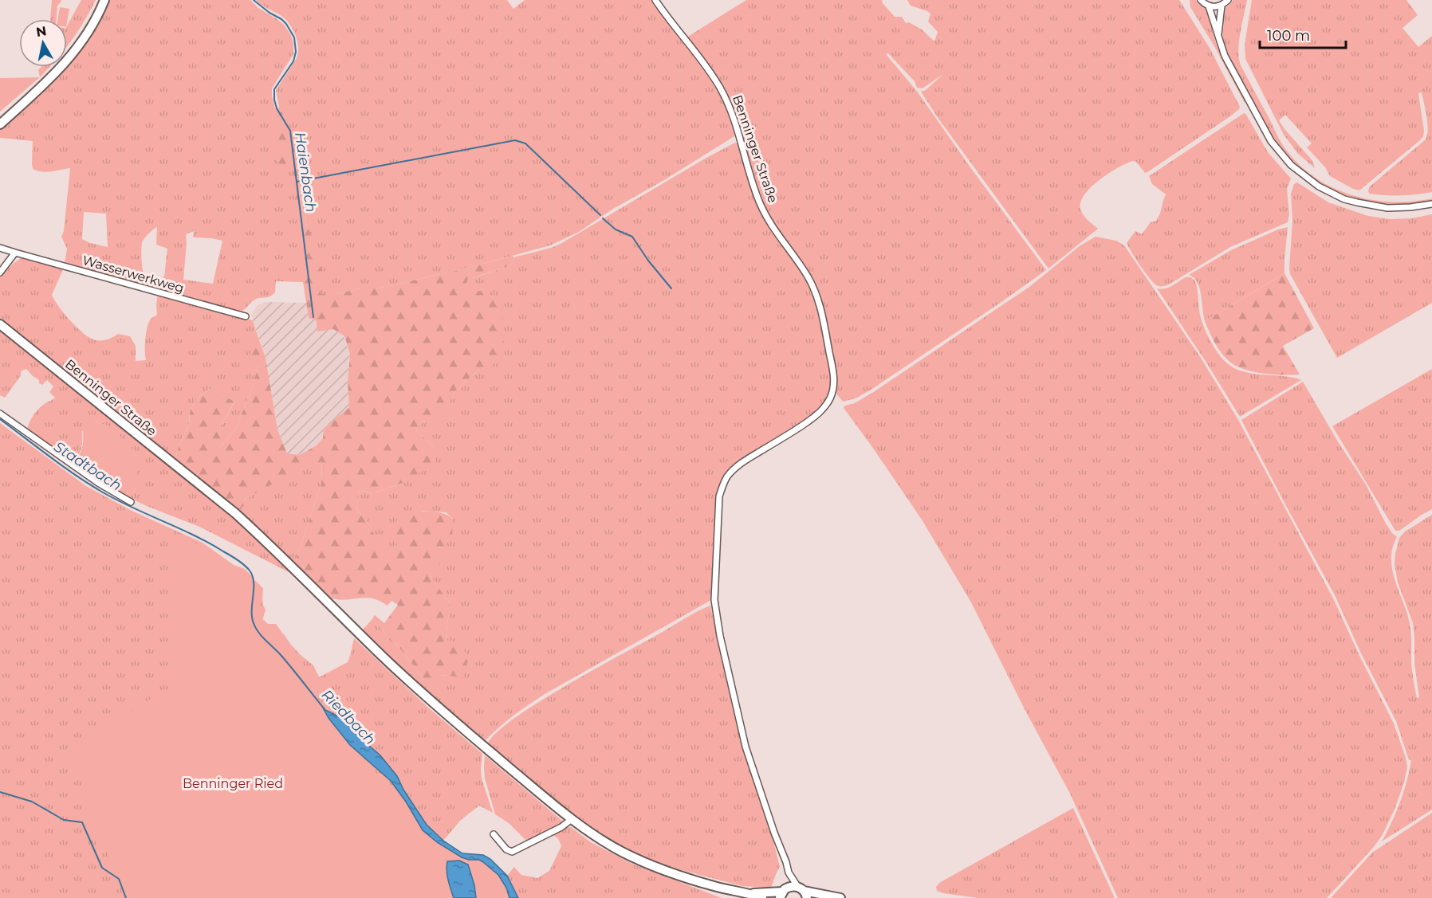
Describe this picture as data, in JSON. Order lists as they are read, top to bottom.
{
  "streets": {
    "main road": ["Benninger Straße"],
    "street": ["Wasserwerkweg"]
  },
  "water": ["Haienbach", "Stadtbach", "Riedbach"],
  "parks": ["Benninger Ried"],
  "scale_bar": "100 m",
  "north": "top"
}
